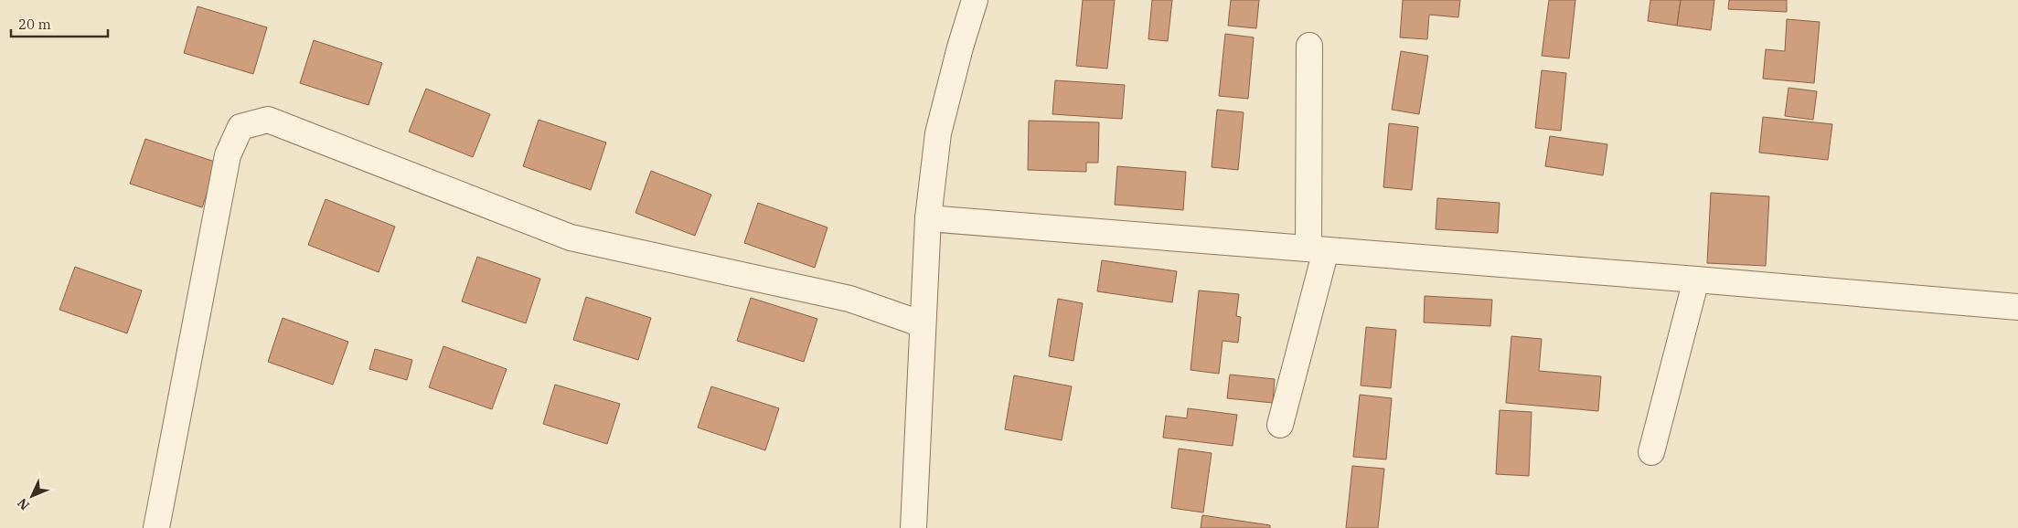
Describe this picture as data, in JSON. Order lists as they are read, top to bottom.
{
  "scale_bar": "20 m",
  "north": "bottom left"
}
